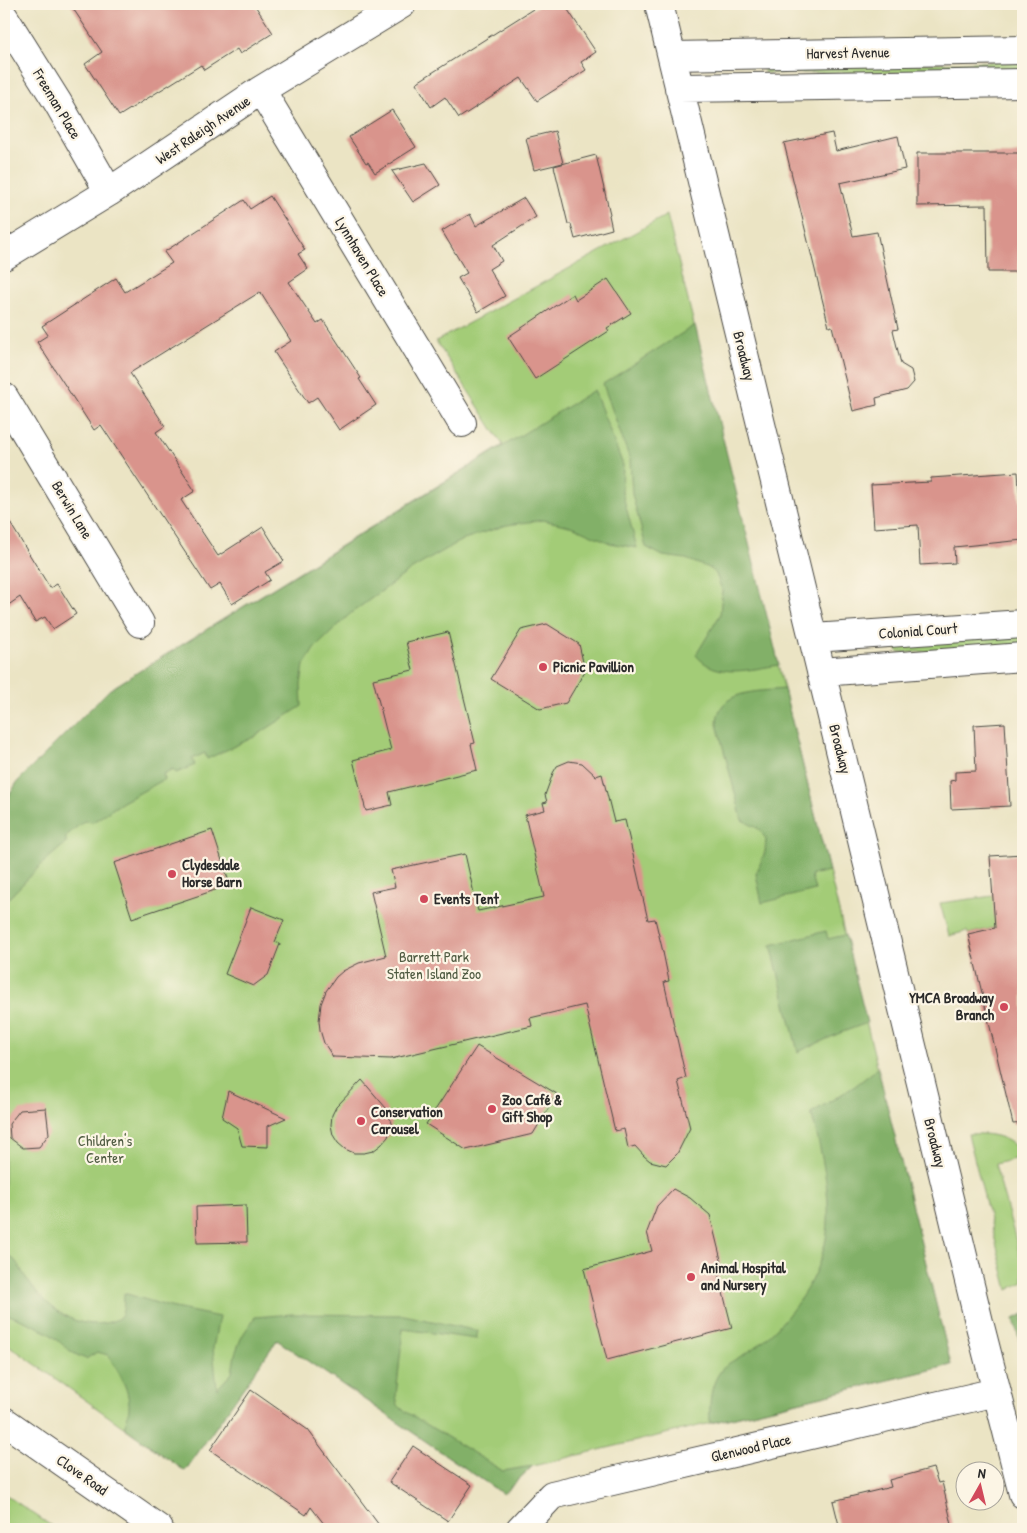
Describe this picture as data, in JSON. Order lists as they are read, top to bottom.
{
  "streets": {
    "street": [
      "Harvest Avenue",
      "Freeman Place",
      "West Raleigh Avenue",
      "Lynnhaven Place",
      "Broadway",
      "Berwin Lane",
      "Colonial Court",
      "Glenwood Place",
      "Clove Road"
    ]
  },
  "crossings": [
    ["Harvest Avenue", "Broadway"],
    ["Freeman Place", "West Raleigh Avenue"],
    ["West Raleigh Avenue", "Lynnhaven Place"],
    ["Broadway", "Colonial Court"],
    ["Broadway", "Glenwood Place"]
  ],
  "parks": ["Barrett Park Staten Island Zoo", "Children's Center"],
  "places": [
    "Picnic Pavillion",
    "Clydesdale Horse Barn",
    "Events Tent",
    "YMCA Broadway Branch",
    "Zoo Café & Gift Shop",
    "Conservation Carousel",
    "Animal Hospital and Nursery"
  ],
  "north": "top"
}
